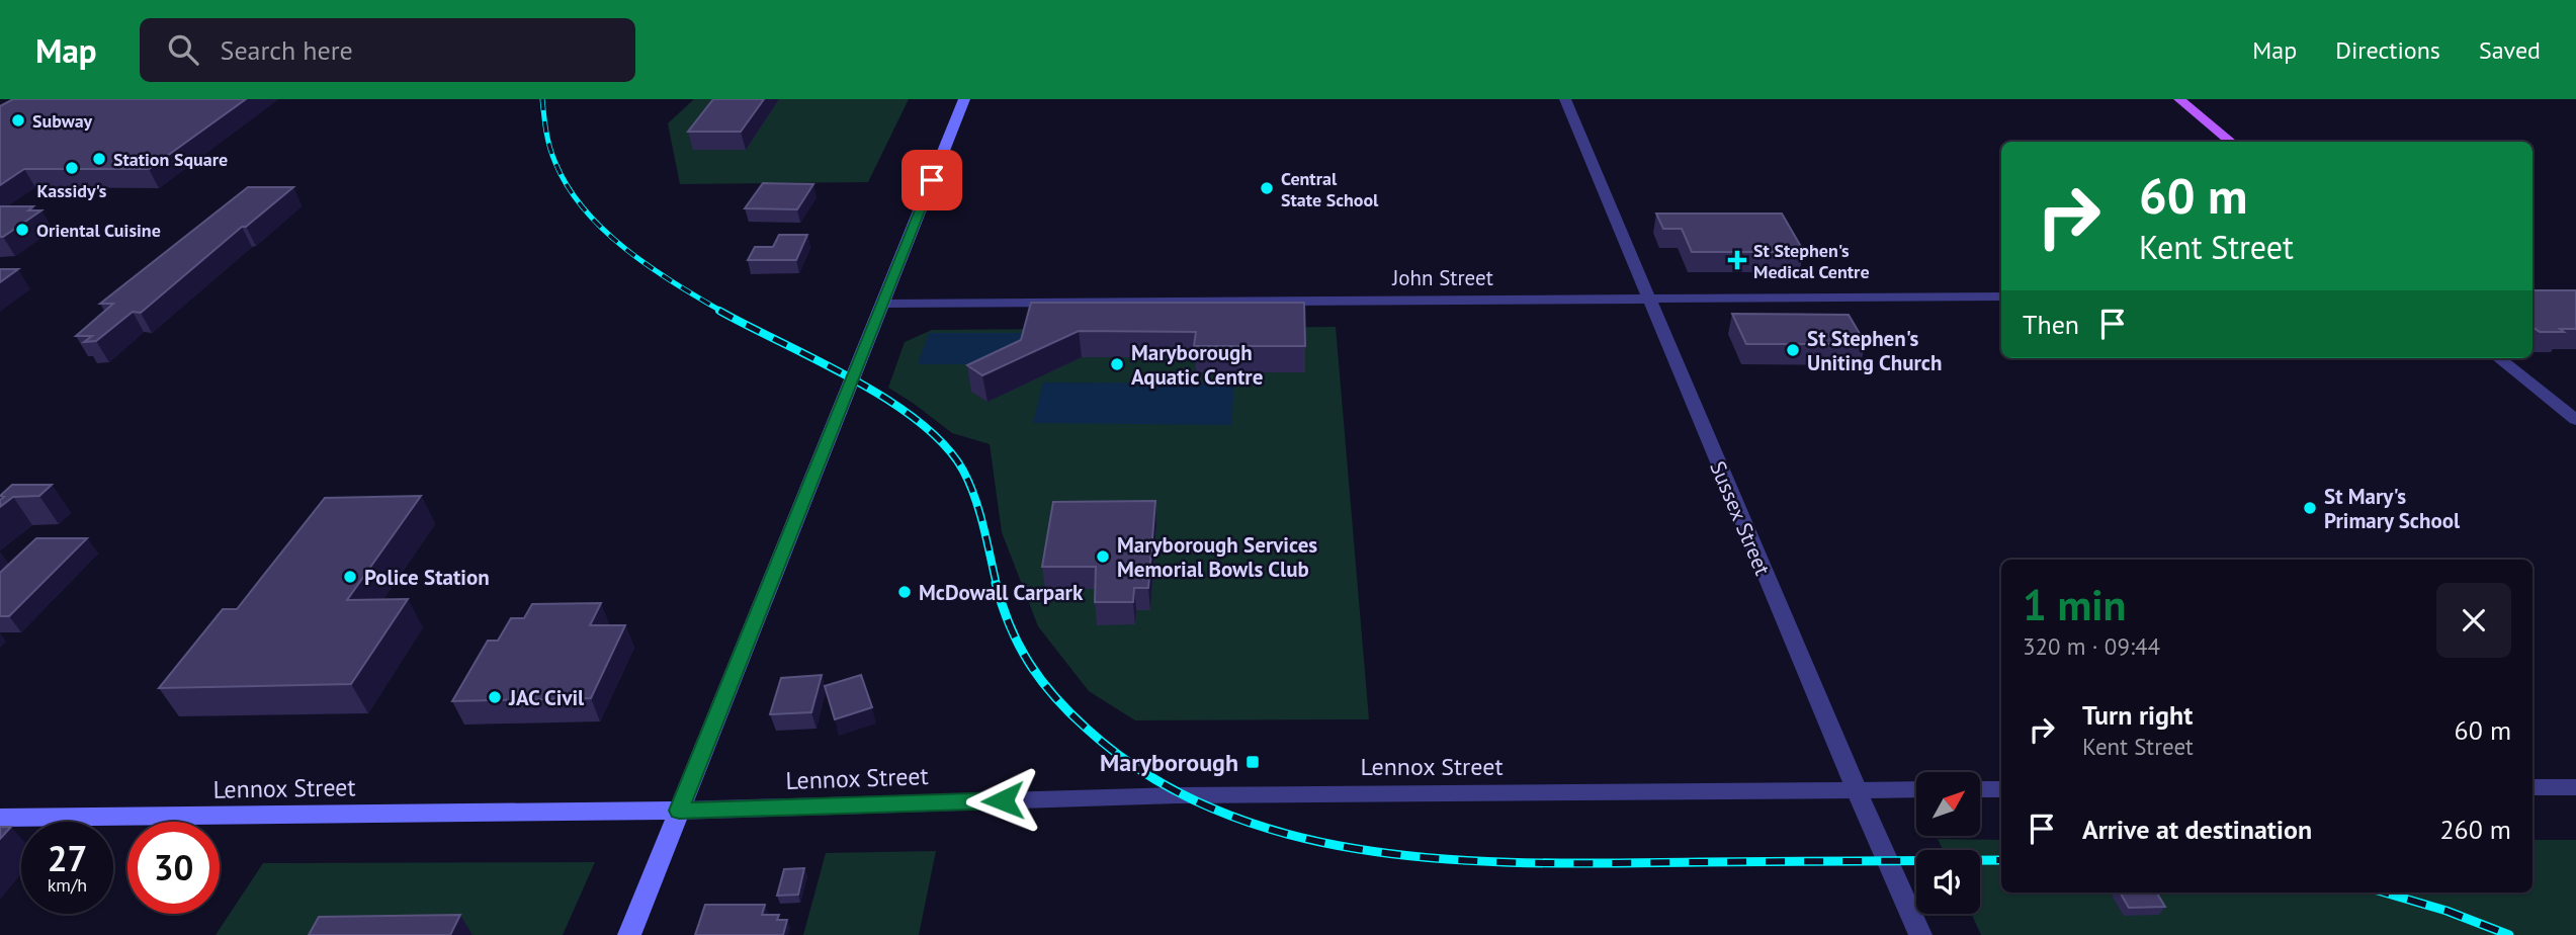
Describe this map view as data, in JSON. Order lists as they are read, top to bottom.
{
  "streets": {
    "main road": ["Lennox Street"],
    "street": ["John Street", "Sussex Street"]
  },
  "crossings": [
    ["John Street", "Sussex Street"],
    ["Sussex Street", "Lennox Street"]
  ],
  "places": {
    "other": [
      "Subway",
      "Station Square",
      "Kassidy's",
      "Central State School",
      "Oriental Cuisine",
      "St Stephen's Uniting Church",
      "Maryborough Aquatic Centre",
      "St Mary's Primary School",
      "Maryborough Services Memorial Bowls Club",
      "Police Station",
      "McDowall Carpark",
      "JAC Civil"
    ],
    "health": ["St Stephen's Medical Centre"],
    "transit": ["Maryborough"]
  },
  "north": "top right",
  "page": {
    "header": "Map",
    "search": "Search here",
    "nav": ["Map", "Directions", "Saved"],
    "turn": ["60 m", "Kent Street"],
    "then": "Then",
    "heading": ["1 min", "320 m · 09:44"],
    "list": [
      {
        "name": "Turn right",
        "note": "Kent Street",
        "value": "60 m"
      },
      {
        "name": "Arrive at destination",
        "value": "260 m"
      }
    ],
    "speed": "27 km/h",
    "limit": "30"
  }
}
